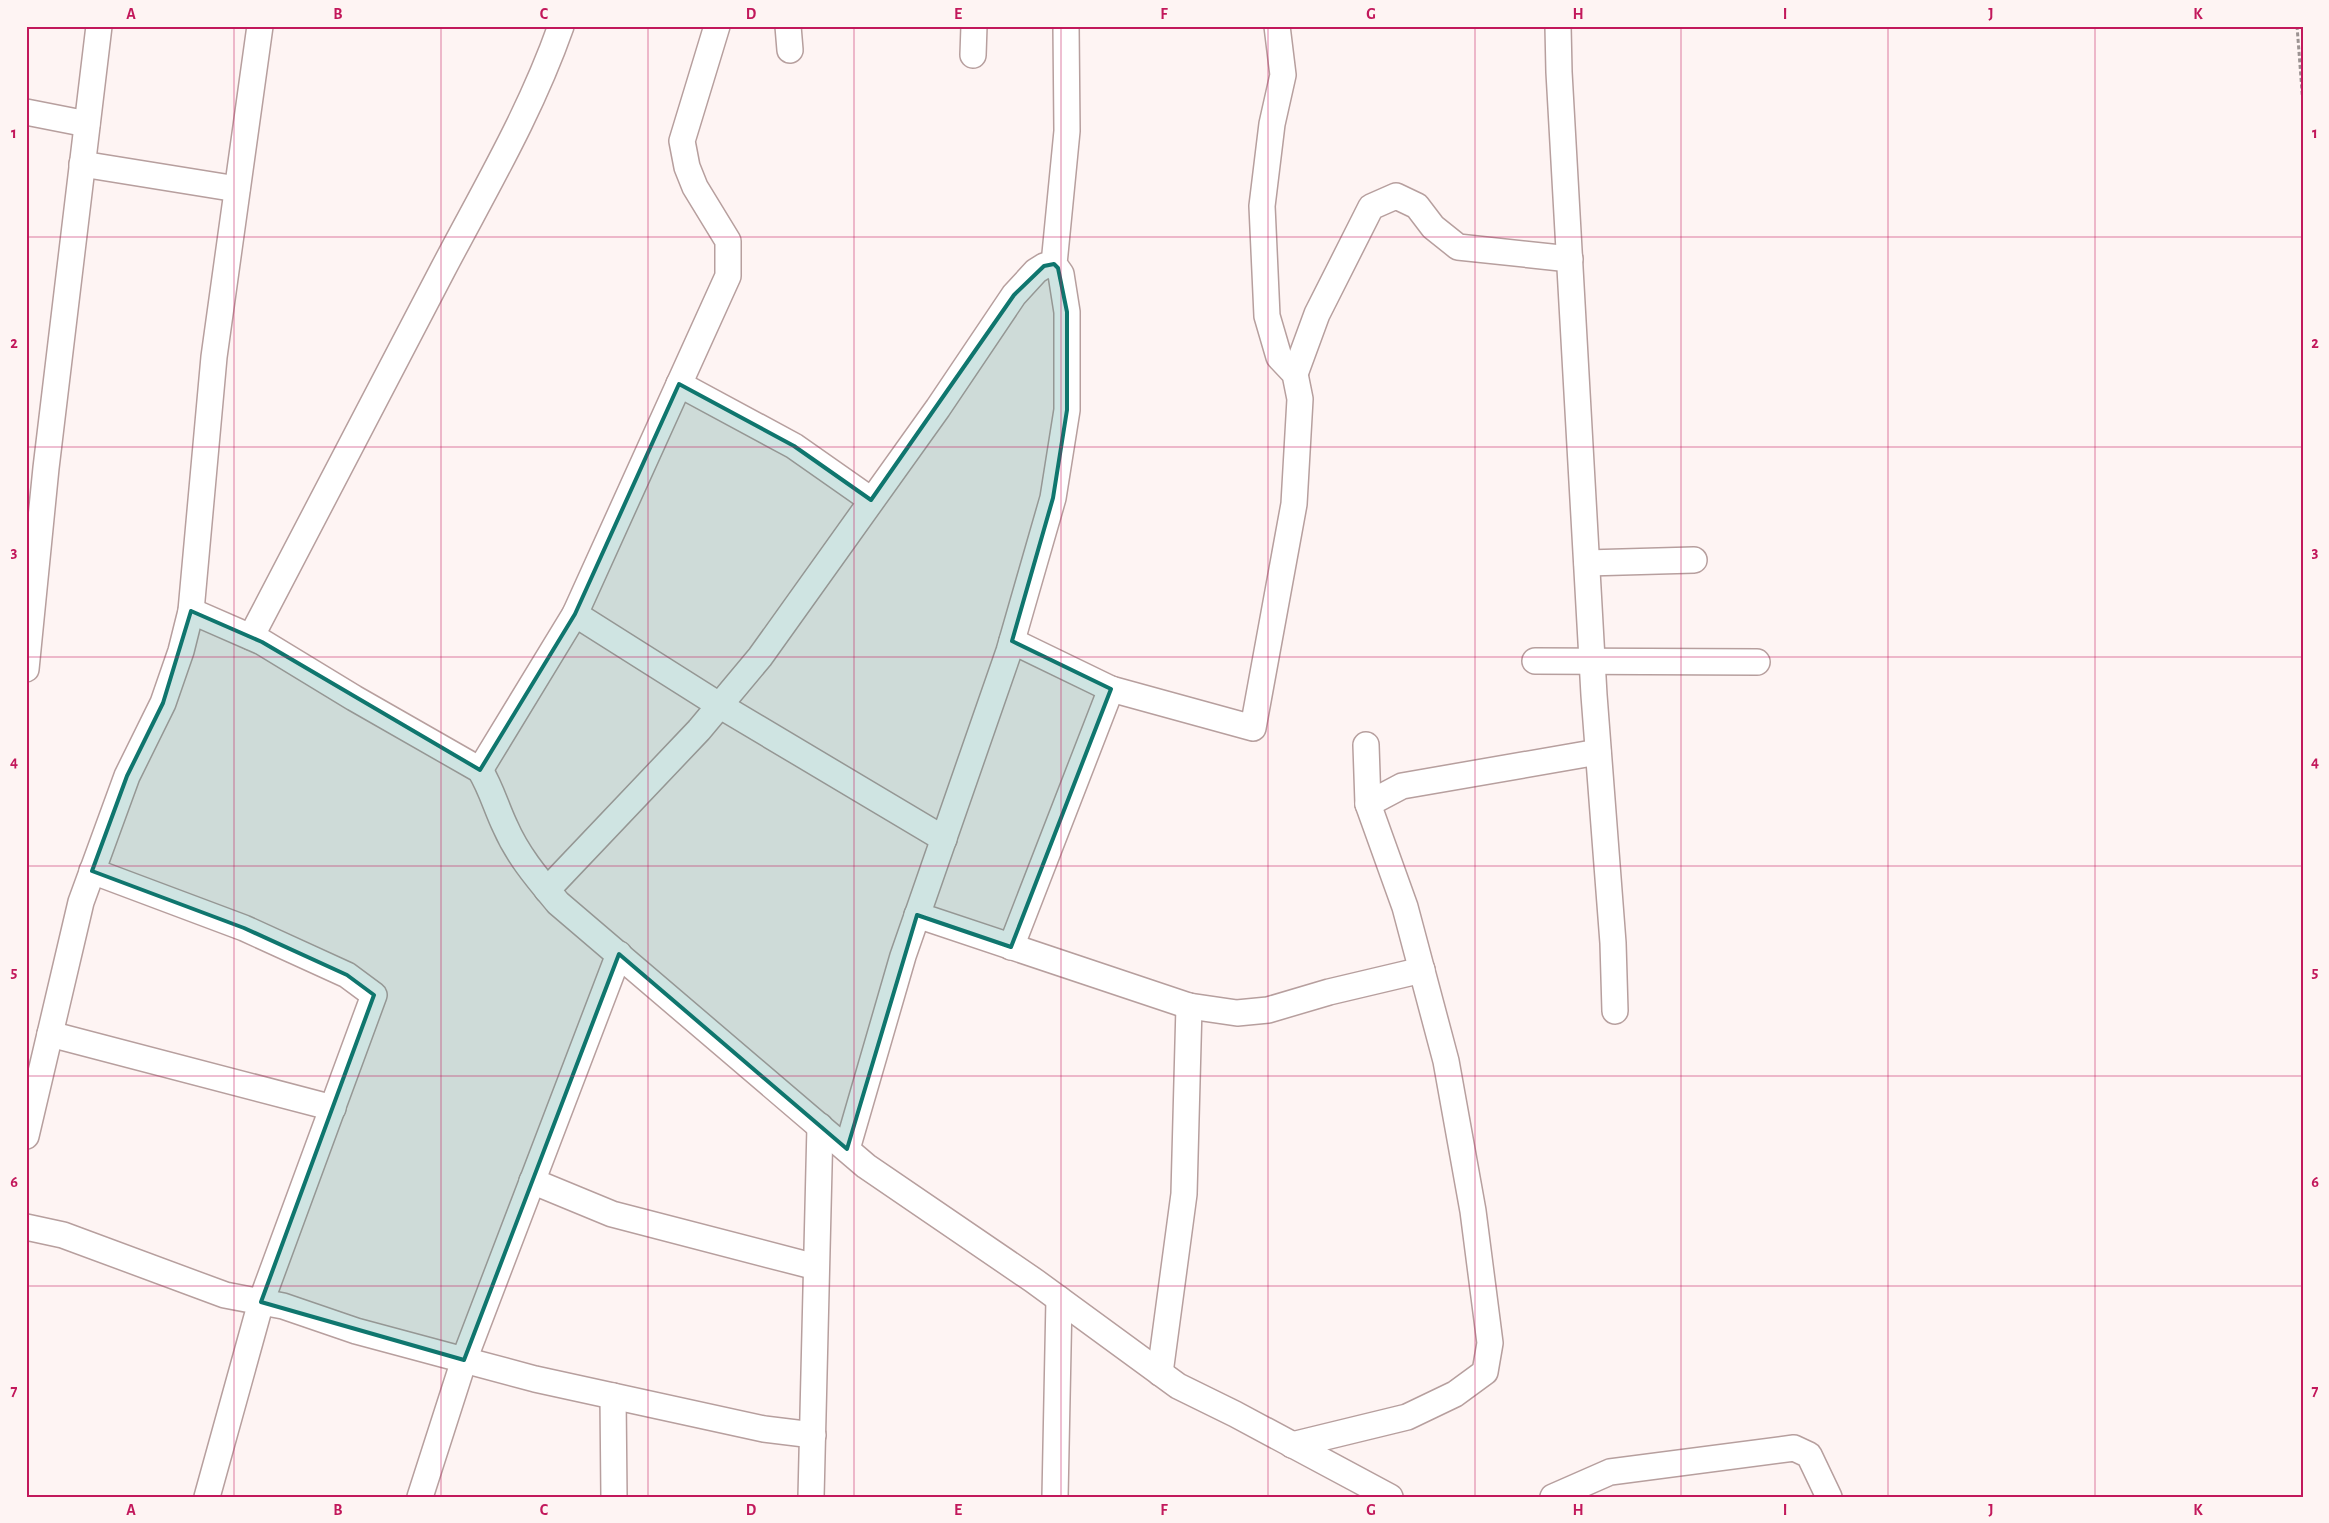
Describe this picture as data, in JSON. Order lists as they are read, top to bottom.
{
  "grid": {
    "columns": [
      "A",
      "B",
      "C",
      "D",
      "E",
      "F",
      "G",
      "H",
      "I",
      "J",
      "K"
    ],
    "rows": [
      "1",
      "2",
      "3",
      "4",
      "5",
      "6",
      "7"
    ]
  }
}
